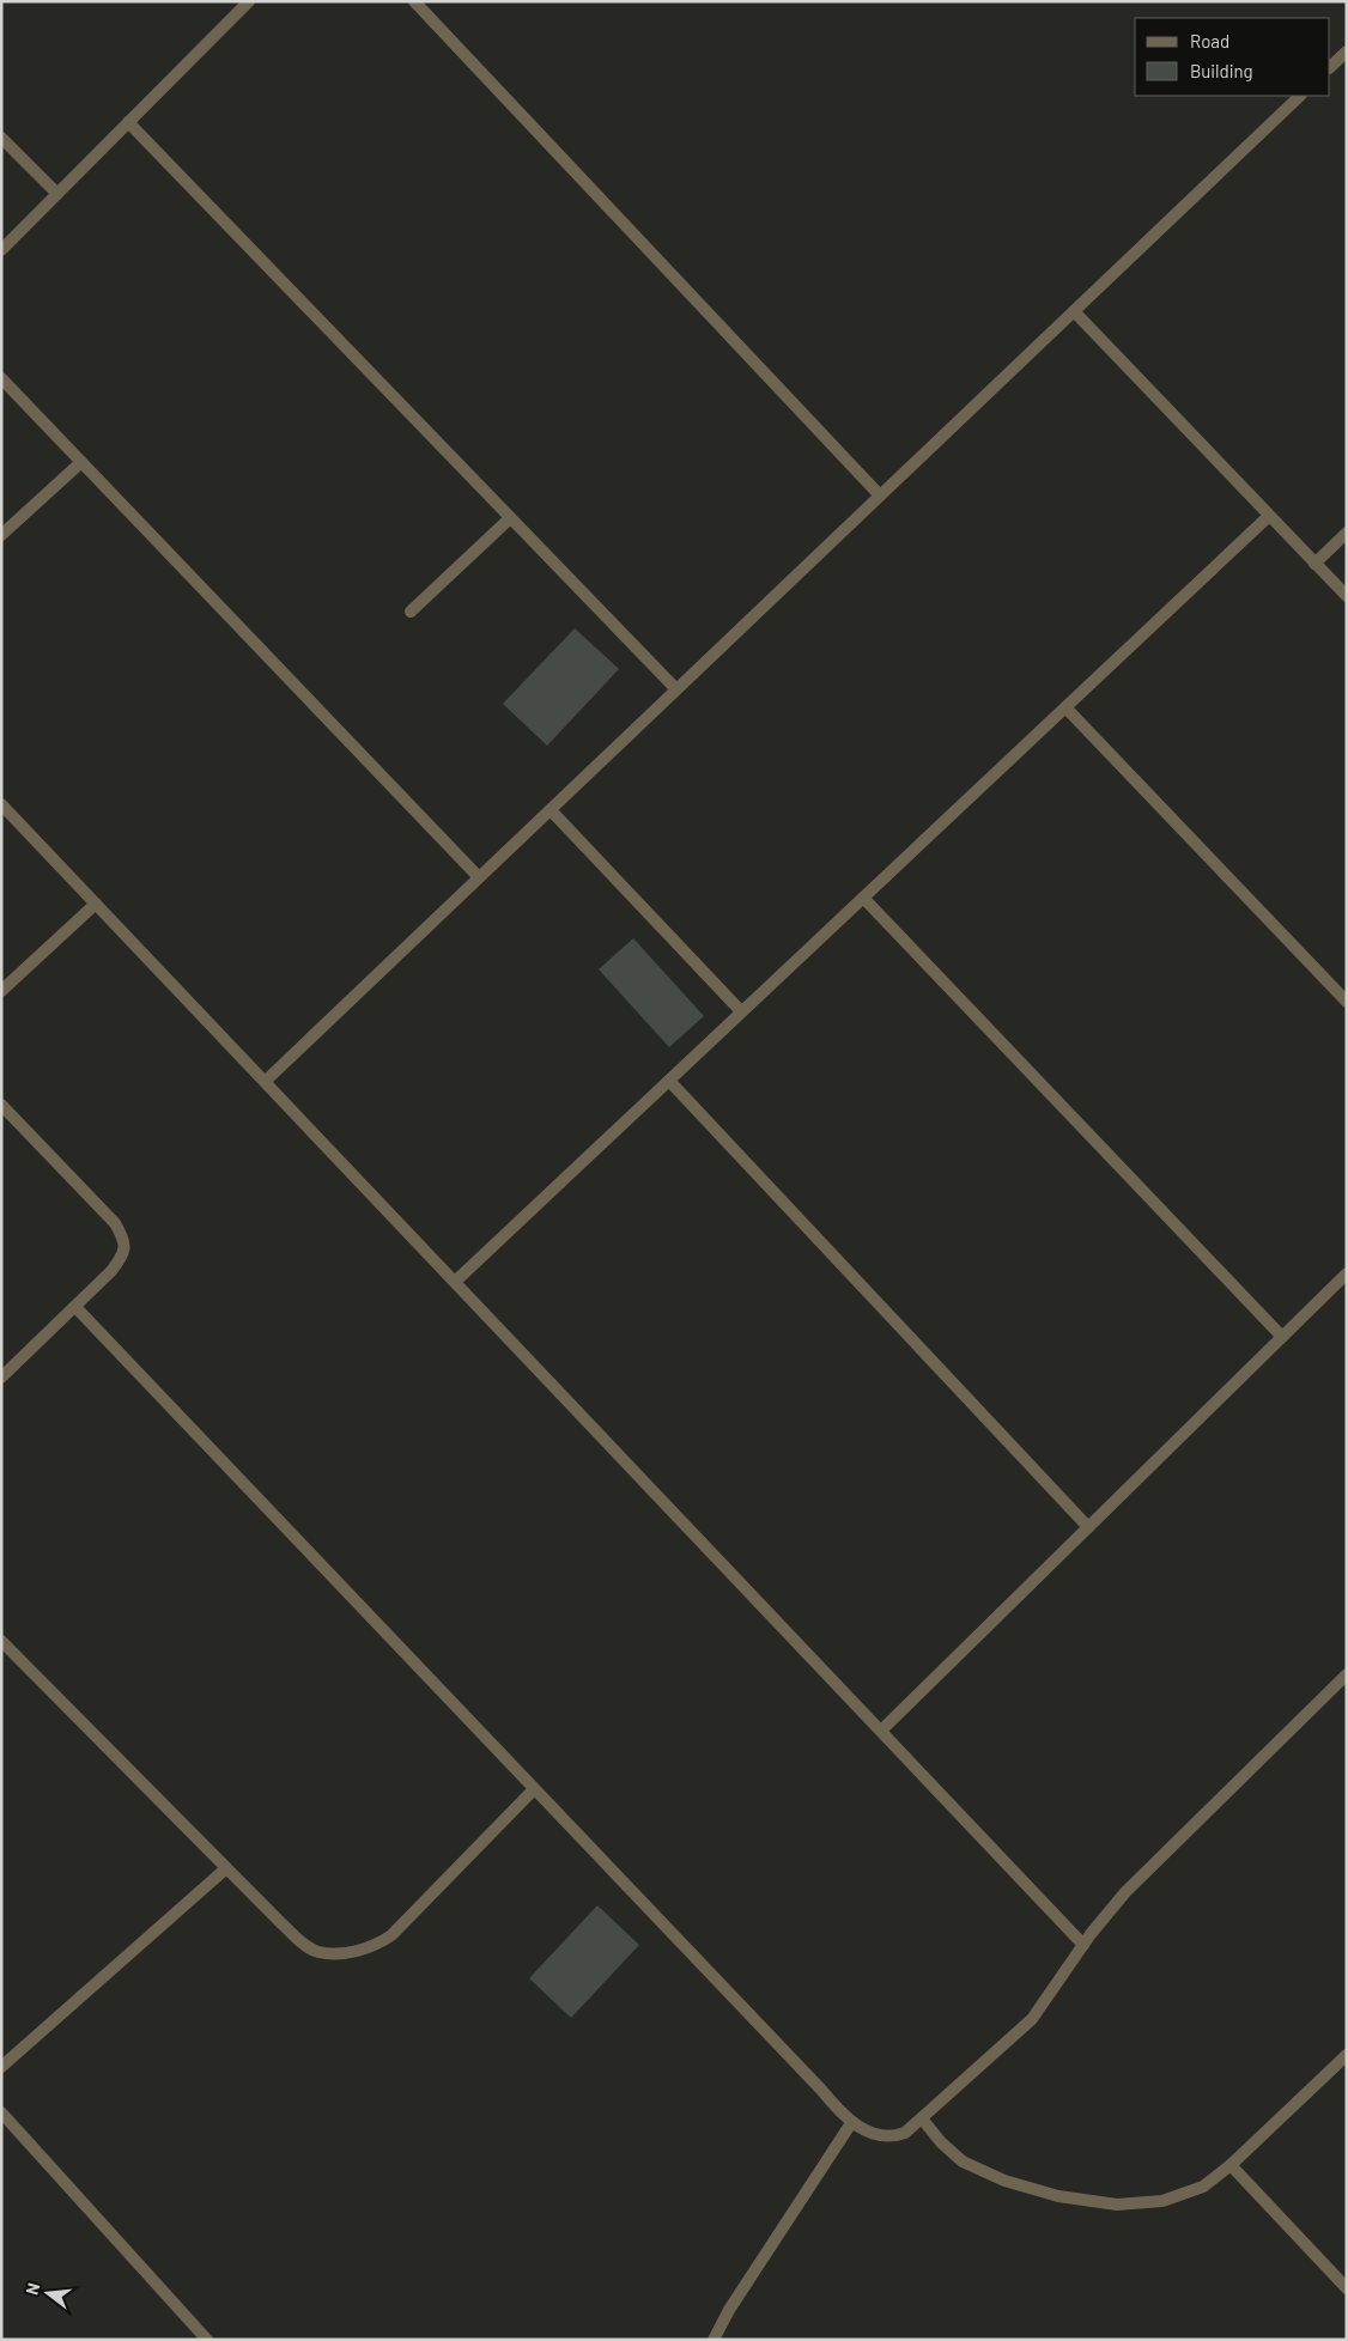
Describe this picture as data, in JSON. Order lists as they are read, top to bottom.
{
  "legend": ["Road", "Building"],
  "north": "left"
}
